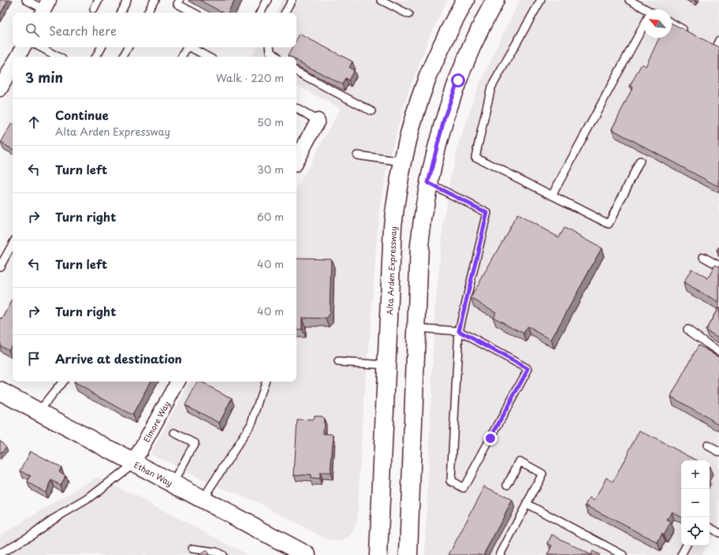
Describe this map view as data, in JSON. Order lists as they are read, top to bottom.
{
  "streets": {
    "main road": ["Alta Arden Expressway", "Ethan Way"],
    "street": ["Elmore Way"]
  },
  "crossings": [
    ["Elmore Way", "Ethan Way"]
  ],
  "north": "top left",
  "page": {
    "search": "Search here",
    "heading": ["3 min", "Walk · 220 m"],
    "list": [
      ["Continue", "Alta Arden Expressway", "50 m"],
      ["Turn left", "30 m"],
      ["Turn right", "60 m"],
      ["Turn left", "40 m"],
      ["Turn right", "40 m"],
      "Arrive at destination"
    ],
    "map_buttons": ["+", "−"]
  }
}
